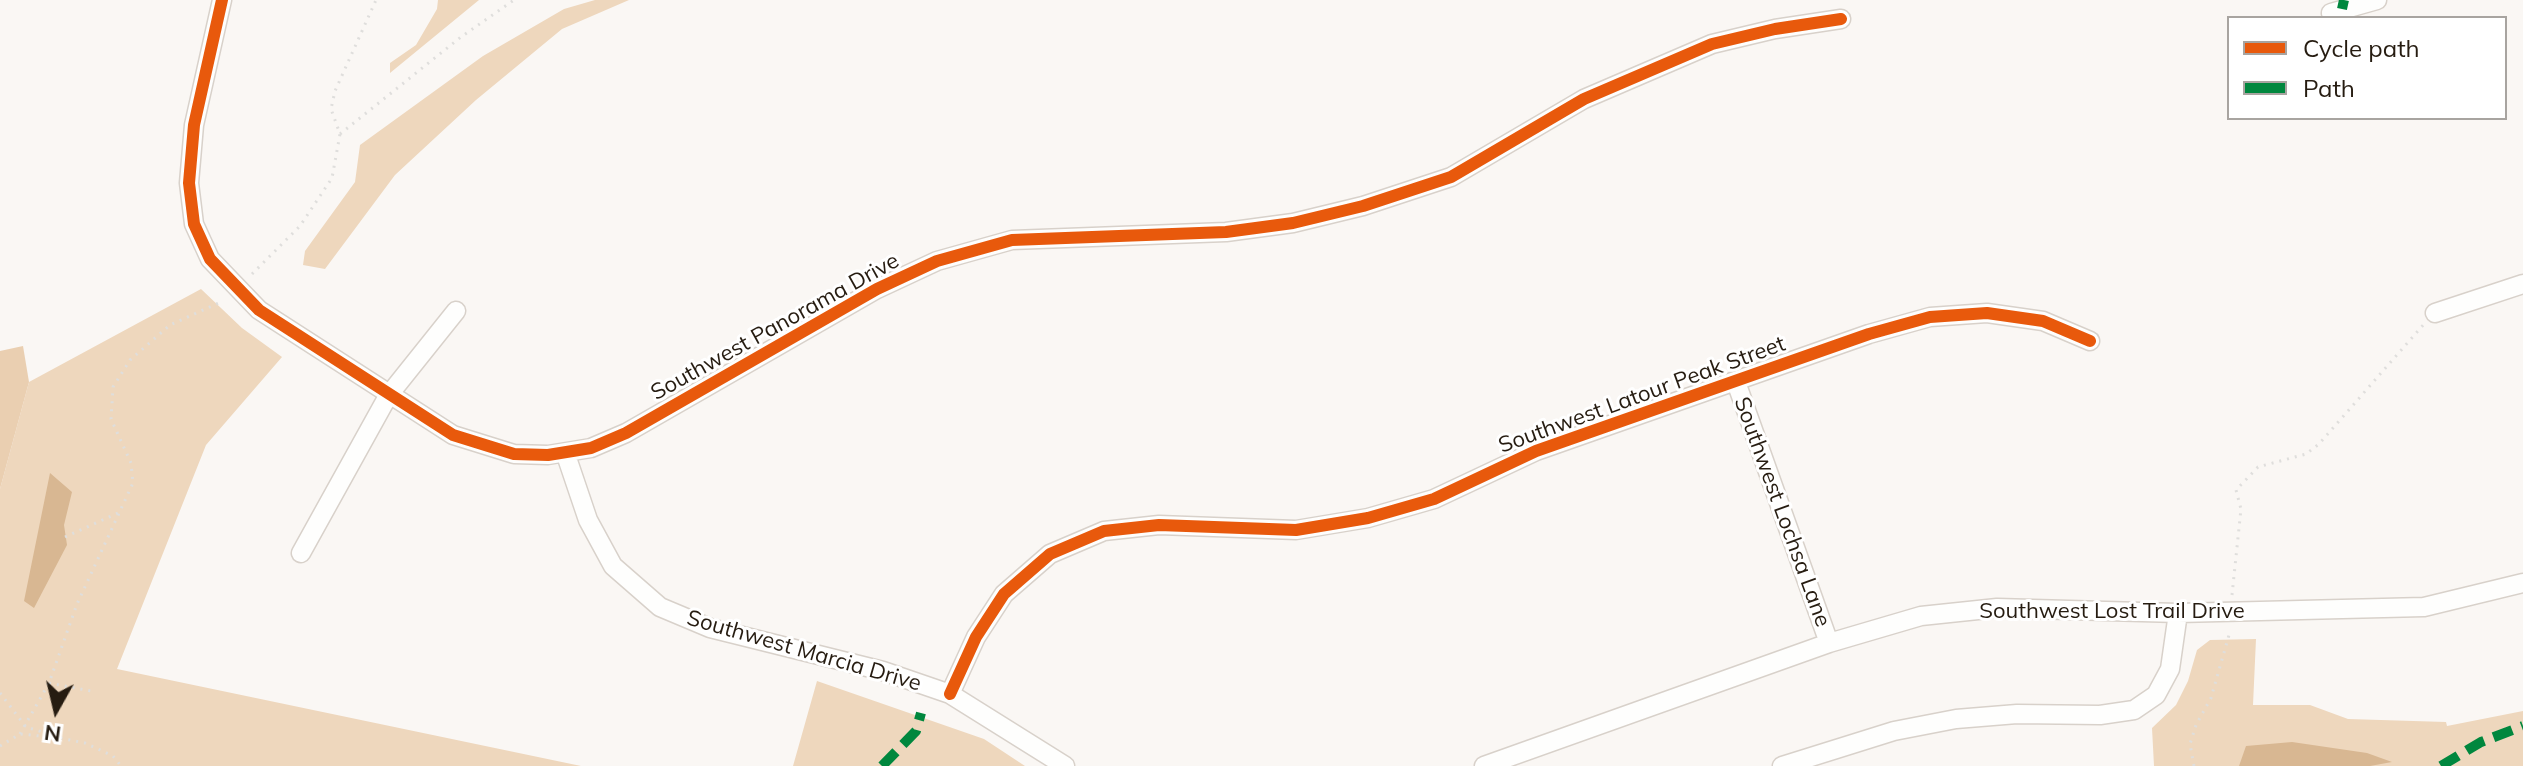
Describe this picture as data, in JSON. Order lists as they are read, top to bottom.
{
  "streets": {
    "street": [
      "Southwest Panorama Drive",
      "Southwest Latour Peak Street",
      "Southwest Lochsa Lane",
      "Southwest Lost Trail Drive",
      "Southwest Marcia Drive"
    ]
  },
  "crossings": [
    ["Southwest Panorama Drive", "Southwest Marcia Drive"],
    ["Southwest Latour Peak Street", "Southwest Lochsa Lane"],
    ["Southwest Latour Peak Street", "Southwest Marcia Drive"],
    ["Southwest Lochsa Lane", "Southwest Lost Trail Drive"]
  ],
  "legend": ["Cycle path", "Path"],
  "north": "bottom"
}
